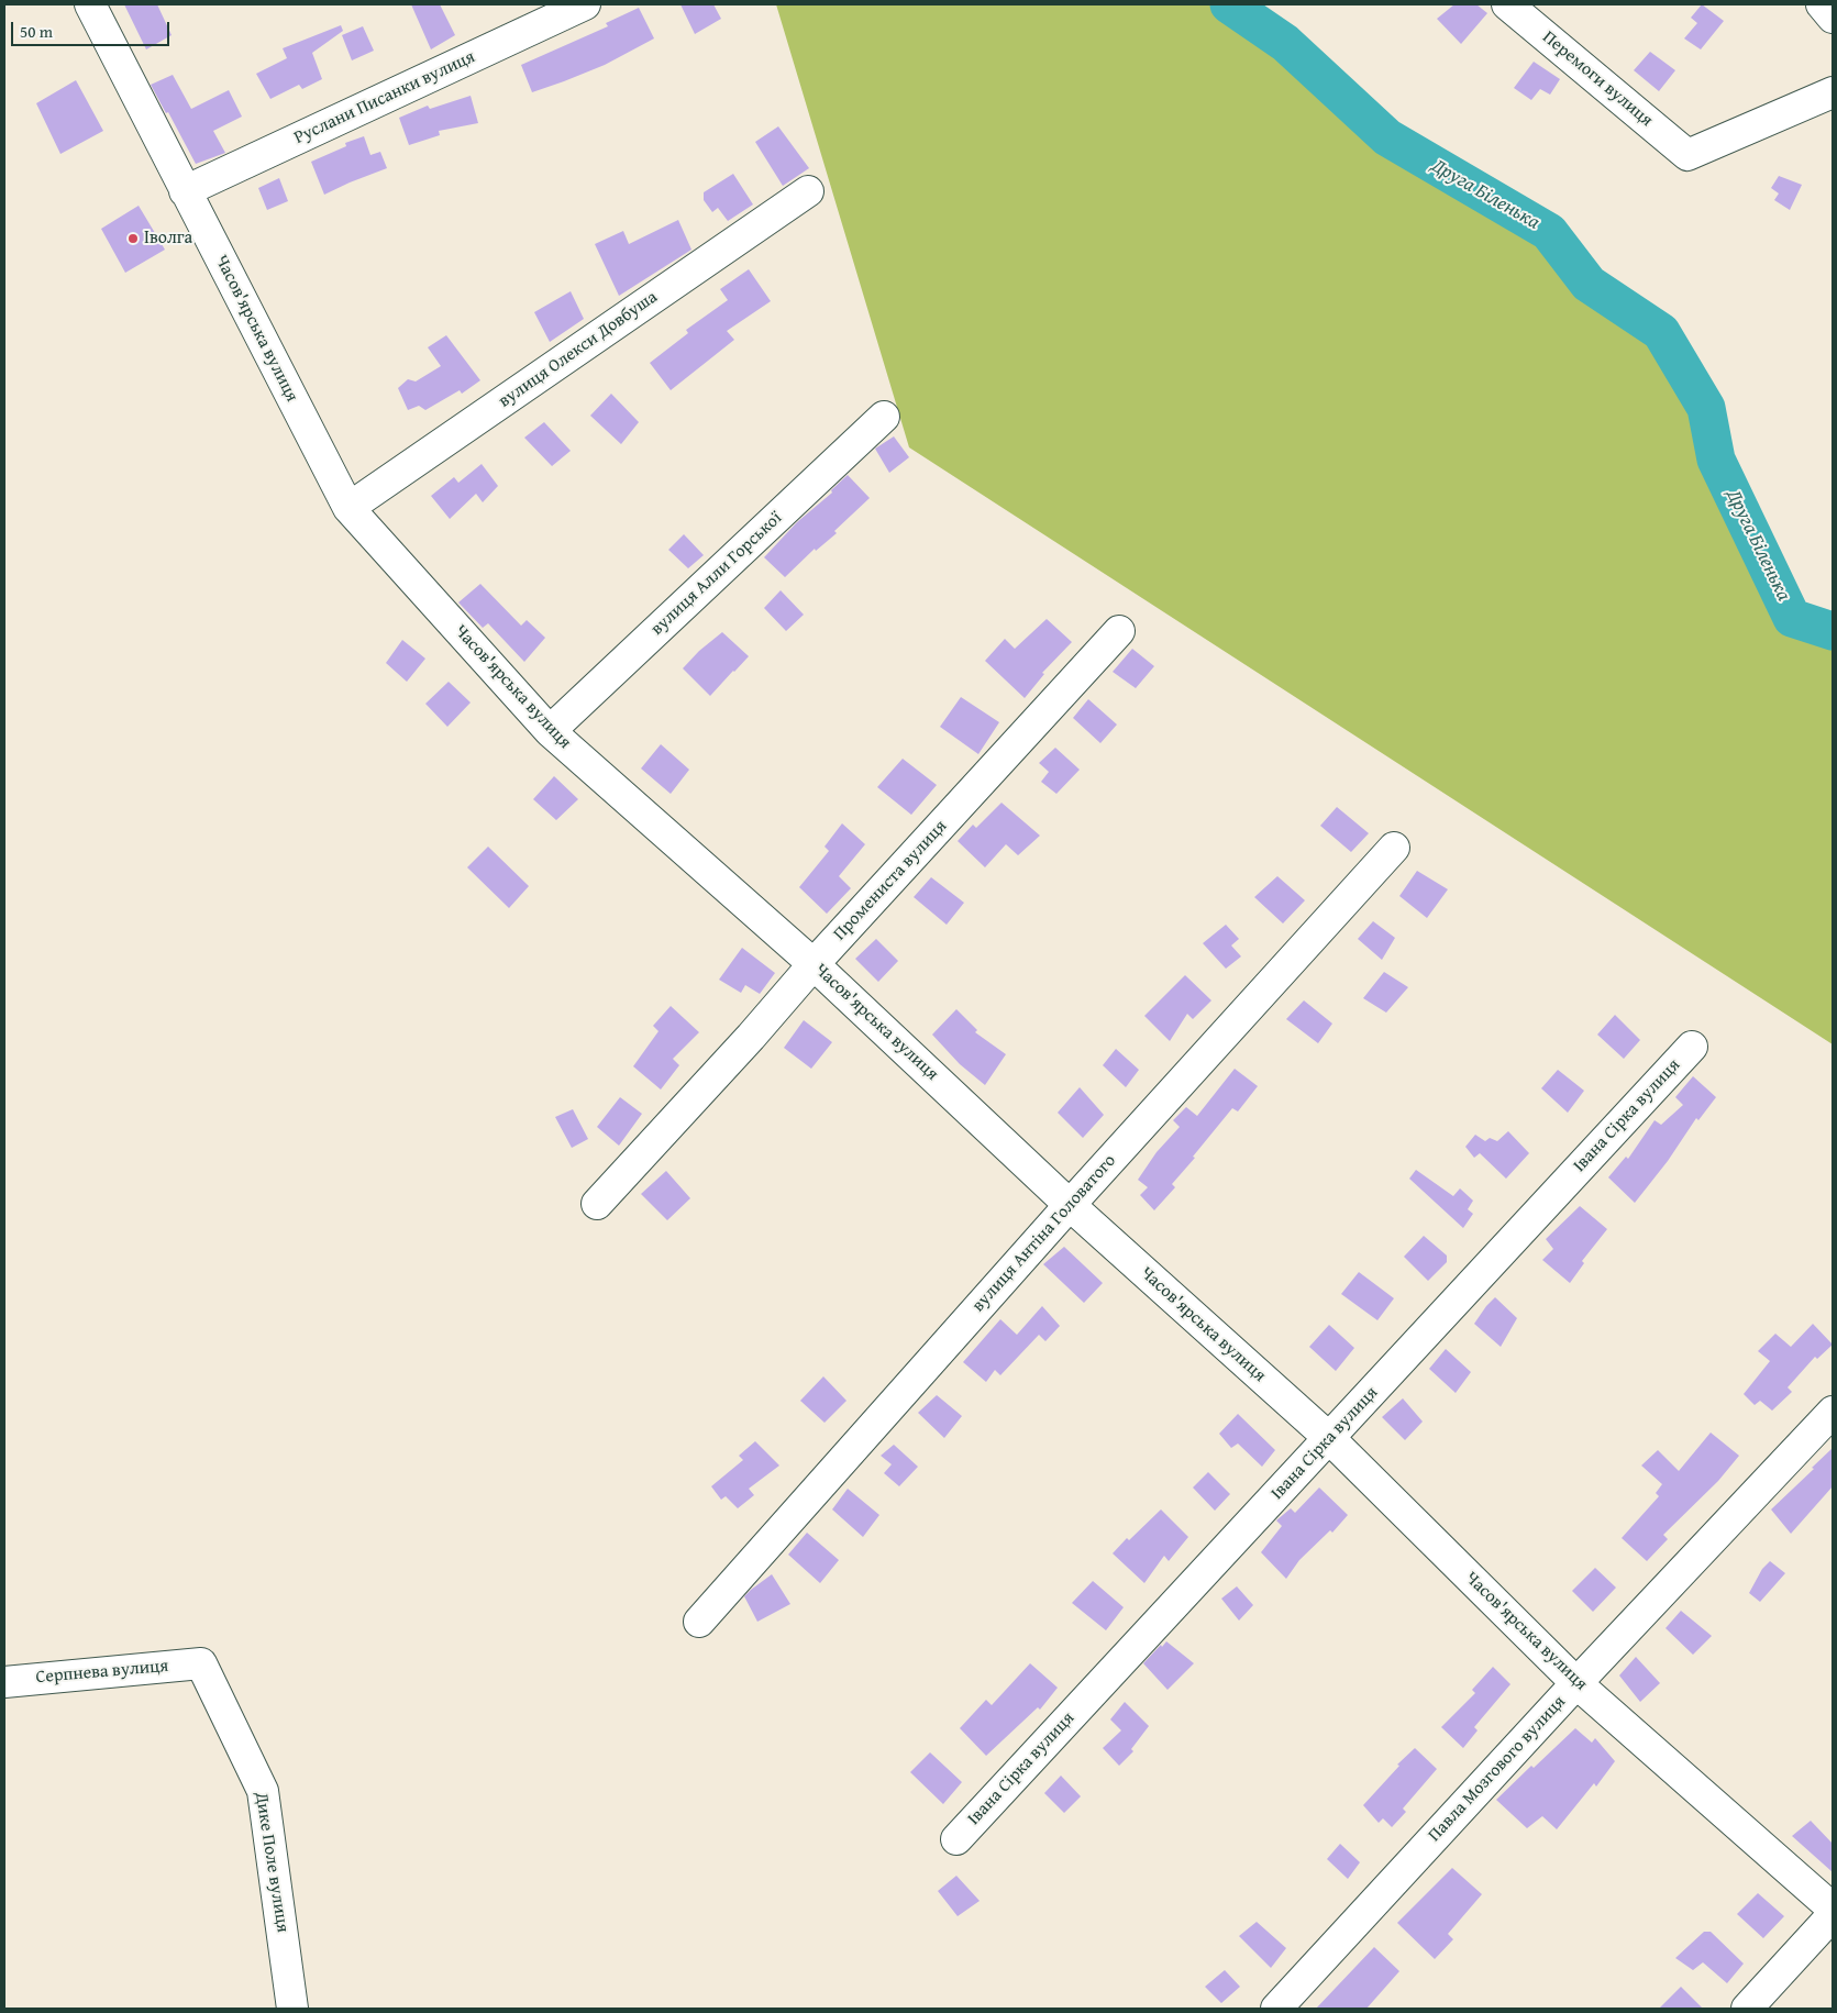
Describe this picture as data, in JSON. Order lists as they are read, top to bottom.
{
  "streets": {
    "street": [
      "Перемоги вулиця",
      "Руслани Писанки вулиця",
      "Часов'ярська вулиця",
      "вулиця Олекси Довбуша",
      "вулиця Алли Горської",
      "Промениста вулиця",
      "Івана Сірка вулиця",
      "вулиця Антіна Головатого",
      "Серпнева вулиця",
      "Павла Мозгового вулиця",
      "Дике Поле вулиця"
    ]
  },
  "crossings": [
    ["Руслани Писанки вулиця", "Часов'ярська вулиця"],
    ["Часов'ярська вулиця", "вулиця Олекси Довбуша"],
    ["Часов'ярська вулиця", "вулиця Алли Горської"],
    ["Часов'ярська вулиця", "Промениста вулиця"],
    ["Часов'ярська вулиця", "Івана Сірка вулиця"],
    ["Часов'ярська вулиця", "вулиця Антіна Головатого"],
    ["Часов'ярська вулиця", "Павла Мозгового вулиця"],
    ["Серпнева вулиця", "Дике Поле вулиця"]
  ],
  "water": ["Друга Біленька"],
  "places": ["Іволга"],
  "scale_bar": "50 m"
}
